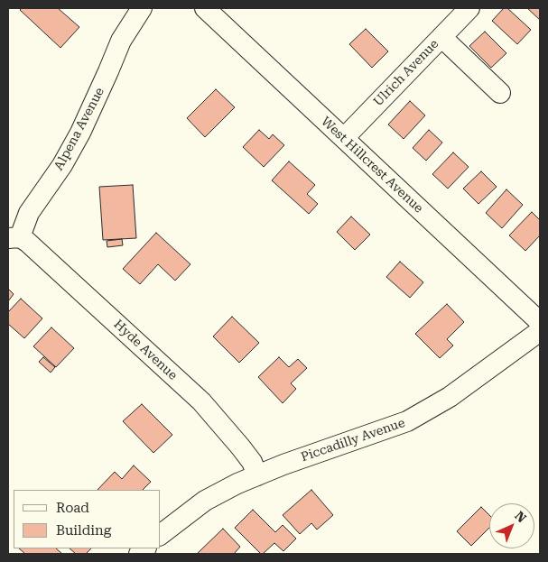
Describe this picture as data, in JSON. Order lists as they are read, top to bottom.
{
  "streets": {
    "street": [
      "Ulrich Avenue",
      "Alpena Avenue",
      "West Hillcrest Avenue",
      "Hyde Avenue",
      "Piccadilly Avenue"
    ]
  },
  "crossings": [
    ["Ulrich Avenue", "West Hillcrest Avenue"],
    ["Alpena Avenue", "Hyde Avenue"],
    ["Hyde Avenue", "Piccadilly Avenue"]
  ],
  "legend": ["Road", "Building"],
  "north": "top right"
}
